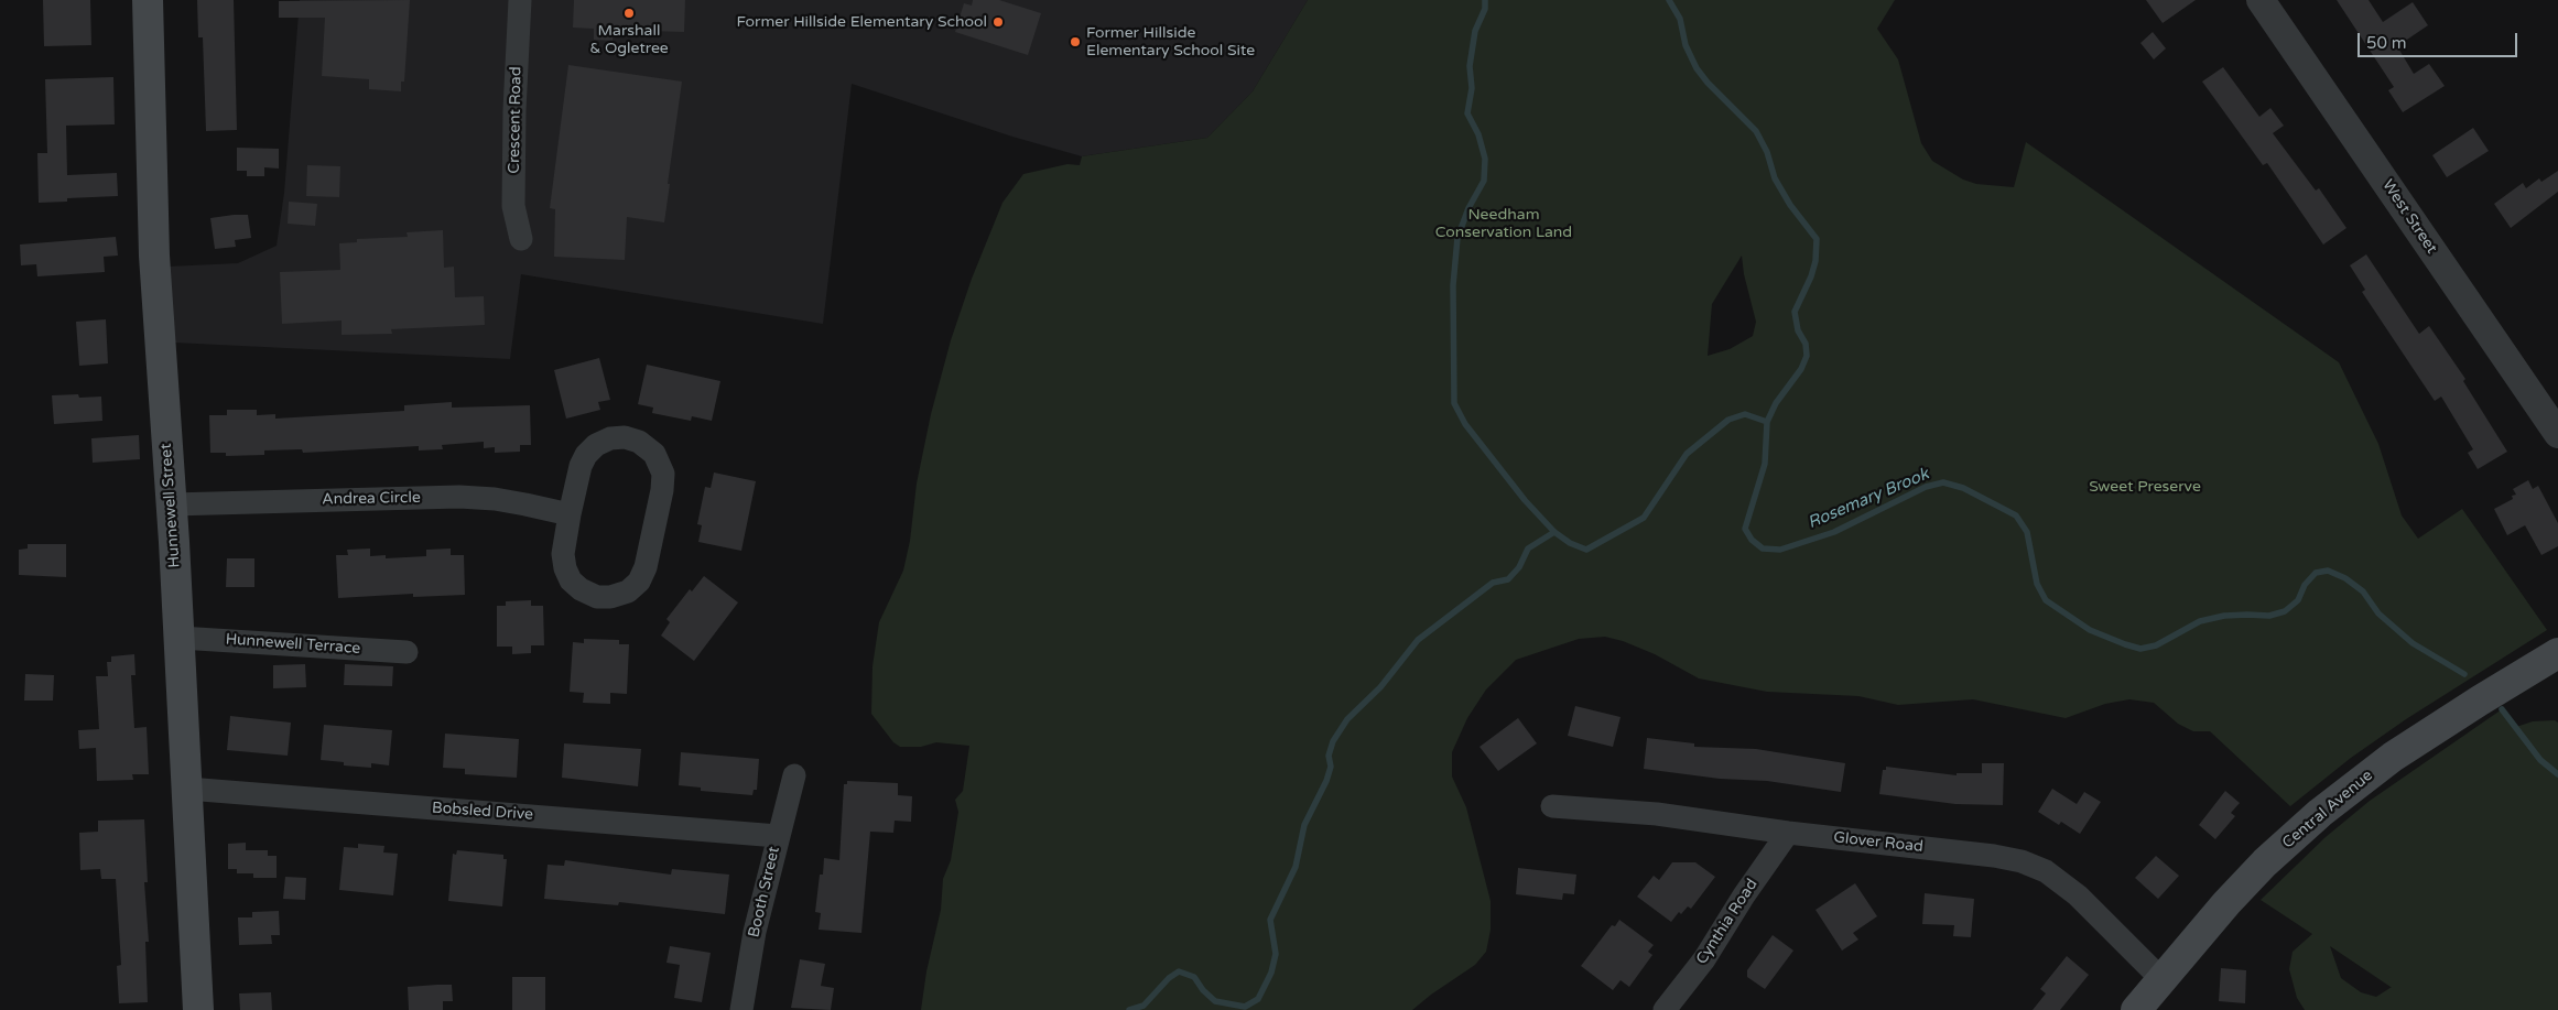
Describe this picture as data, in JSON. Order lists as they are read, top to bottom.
{
  "streets": {
    "main road": ["Hunnewell Street", "Central Avenue"],
    "street": [
      "Crescent Road",
      "West Street",
      "Andrea Circle",
      "Hunnewell Terrace",
      "Bobsled Drive",
      "Glover Road",
      "Booth Street",
      "Cynthia Road"
    ]
  },
  "crossings": [
    ["Andrea Circle", "Hunnewell Street"],
    ["Hunnewell Street", "Hunnewell Terrace"],
    ["Hunnewell Street", "Bobsled Drive"],
    ["Central Avenue", "Glover Road"],
    ["Bobsled Drive", "Booth Street"],
    ["Glover Road", "Cynthia Road"]
  ],
  "water": ["Rosemary Brook"],
  "parks": ["Needham Conservation Land", "Sweet Preserve"],
  "places": ["Marshall & Ogletree", "Former Hillside Elementary School", "Former Hillside Elementary School Site"],
  "scale_bar": "50 m"
}
